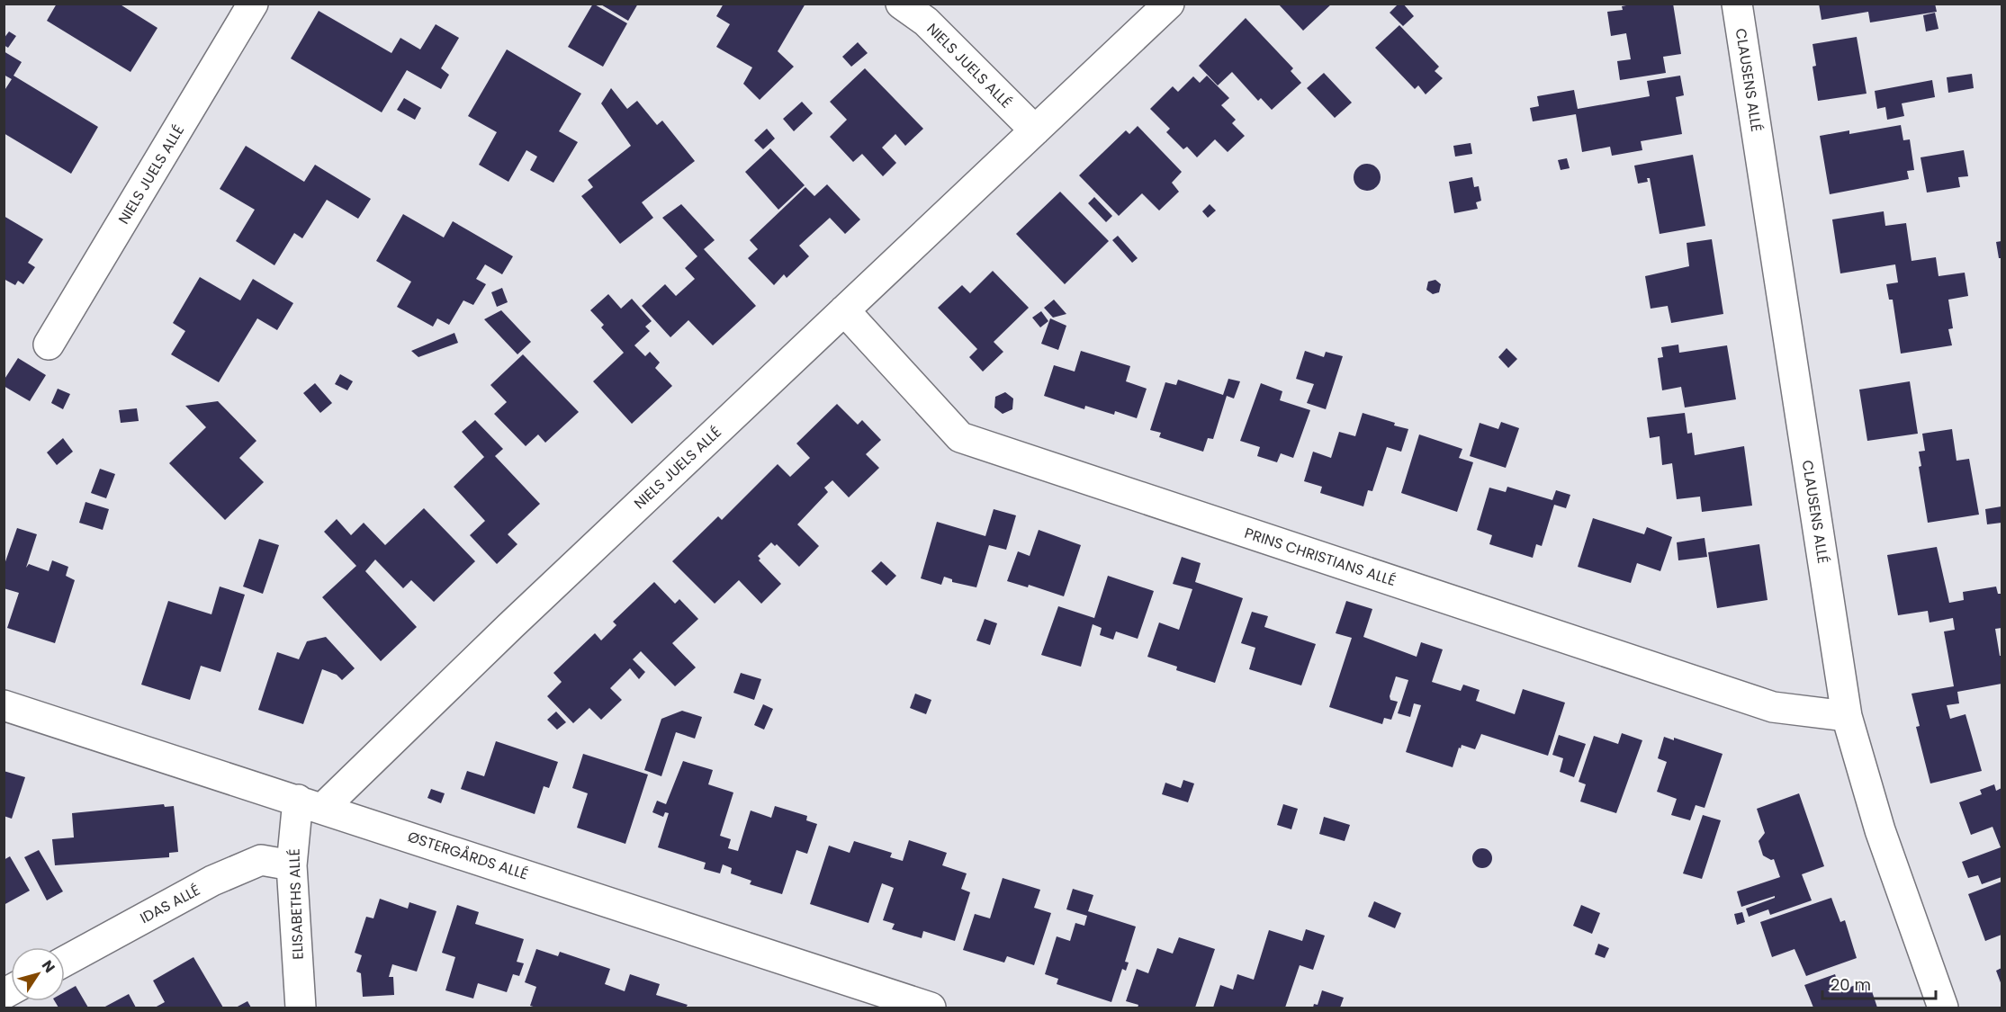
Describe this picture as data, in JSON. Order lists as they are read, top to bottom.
{
  "streets": {
    "street": [
      "NIELS JUELS ALLÉ",
      "CLAUSENS ALLÉ",
      "PRINS CHRISTIANS ALLÉ",
      "ØSTERGÅRDS ALLÉ",
      "IDAS ALLÉ",
      "ELISABETHS ALLÉ"
    ]
  },
  "crossings": [
    ["NIELS JUELS ALLÉ", "PRINS CHRISTIANS ALLÉ"],
    ["NIELS JUELS ALLÉ", "ØSTERGÅRDS ALLÉ"],
    ["NIELS JUELS ALLÉ", "ELISABETHS ALLÉ"],
    ["CLAUSENS ALLÉ", "PRINS CHRISTIANS ALLÉ"],
    ["ØSTERGÅRDS ALLÉ", "ELISABETHS ALLÉ"],
    ["IDAS ALLÉ", "ELISABETHS ALLÉ"]
  ],
  "scale_bar": "20 m",
  "north": "top right"
}
